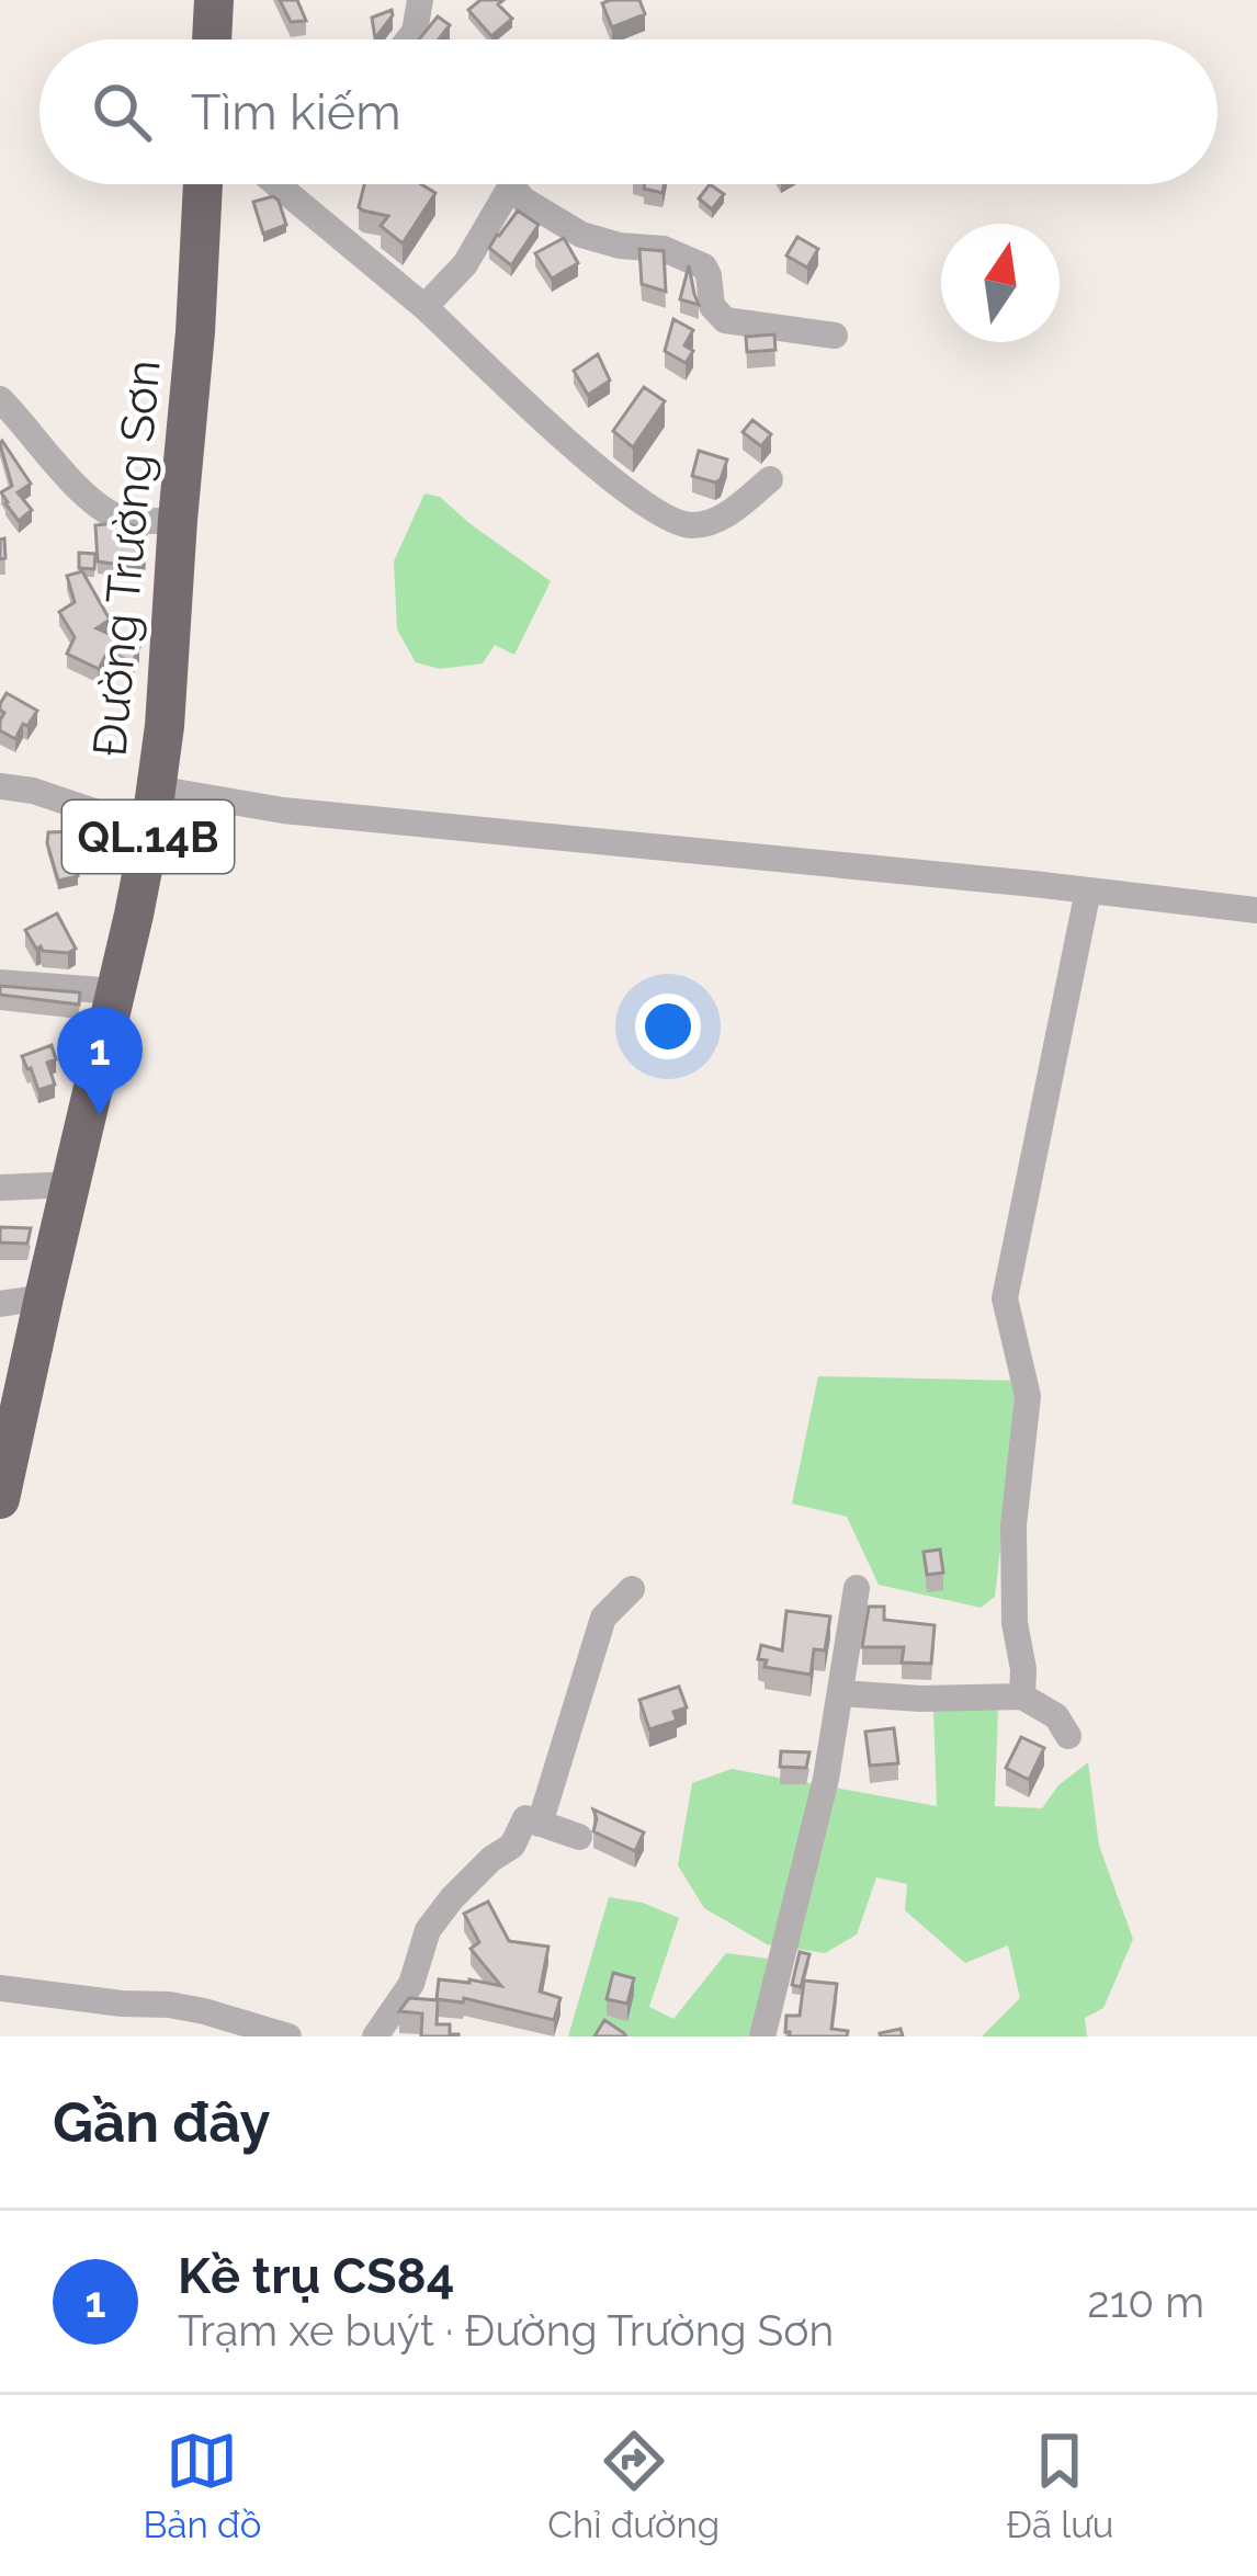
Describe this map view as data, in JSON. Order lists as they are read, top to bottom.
{
  "streets": {
    "highway": ["Đường Trường Sơn", "QL.14B"]
  },
  "north": "top",
  "page": {
    "search": "Tìm kiếm",
    "pins": "1",
    "heading": "Gần đây",
    "list": [
      {
        "mark": "1",
        "name": "Kề trụ CS84",
        "note": "Trạm xe buýt · Đường Trường Sơn",
        "value": "210 m"
      }
    ],
    "nav": ["Bản đồ", "Chỉ đường", "Đã lưu"]
  }
}
